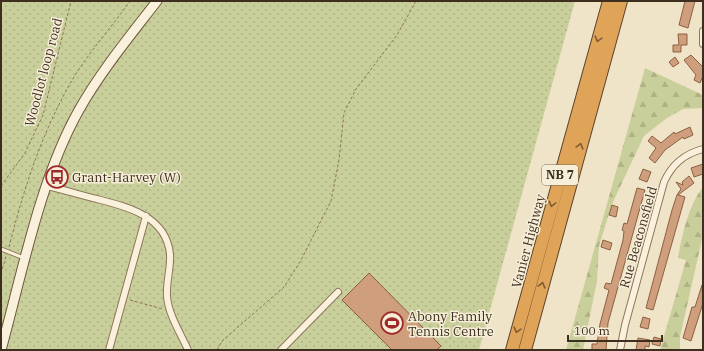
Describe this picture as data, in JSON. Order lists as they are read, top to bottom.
{
  "streets": {
    "highway": ["NB 7", "Vanier Highway"],
    "street": ["Rue Beaconsfield"],
    "path": ["Woodlot loop road"]
  },
  "places": {
    "bus stop": ["Grant-Harvey (W)"],
    "sports": ["Abony Family Tennis Centre"]
  },
  "scale_bar": "100 m"
}
